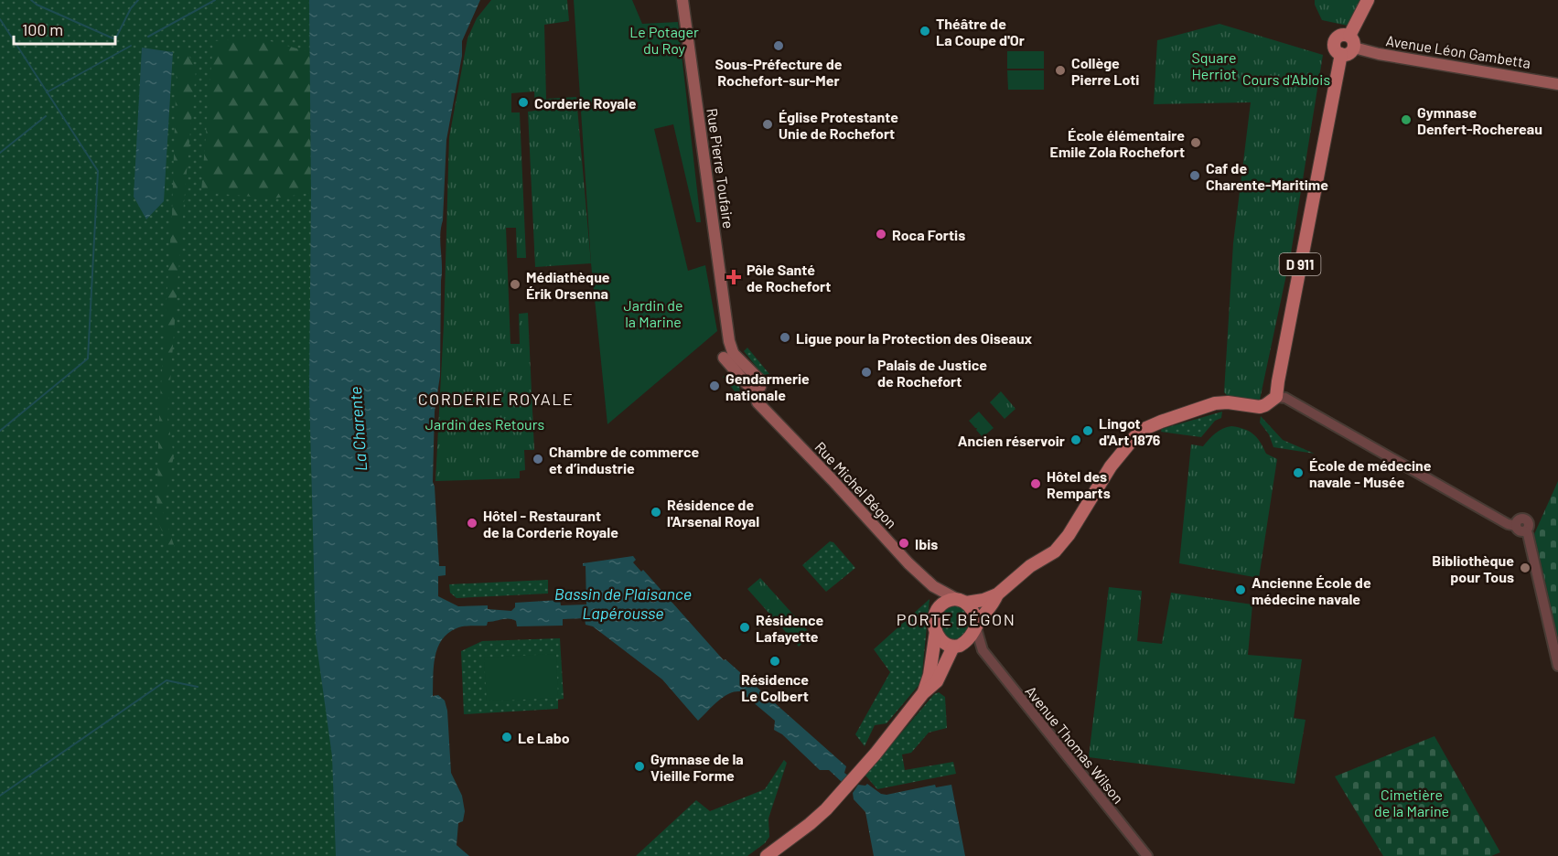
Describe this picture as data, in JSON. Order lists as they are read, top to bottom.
{
  "streets": {
    "main road": [
      "Avenue Léon Gambetta",
      "Rue Pierre Toufaire",
      "D 911",
      "Rue Michel Bégon"
    ],
    "street": ["Avenue Thomas Wilson"]
  },
  "crossings": [
    ["Avenue Léon Gambetta", "D 911"],
    ["Rue Pierre Toufaire", "Rue Michel Bégon"],
    ["Rue Michel Bégon", "Avenue Thomas Wilson"]
  ],
  "districts": ["CORDERIE ROYALE", "PORTE BÉGON"],
  "water": ["La Charente", "Bassin de Plaisance Lapérousse"],
  "parks": [
    "Le Potager du Roy",
    "Square Herriot",
    "Cours d'Ablois",
    "Jardin de la Marine",
    "Jardin des Retours",
    "Cimetière de la Marine"
  ],
  "places": {
    "other": [
      "Théâtre de La Coupe d'Or",
      "Sous-Préfecture de Rochefort-sur-Mer",
      "Collège Pierre Loti",
      "Corderie Royale",
      "Gymnase Denfert-Rochereau",
      "Église Protestante Unie de Rochefort",
      "École élémentaire Emile Zola Rochefort",
      "Caf de Charente-Maritime",
      "Roca Fortis",
      "Médiathèque Érik Orsenna",
      "Ligue pour la Protection des Oiseaux",
      "Palais de Justice de Rochefort",
      "Gendarmerie nationale",
      "Lingot d'Art 1876",
      "Ancien réservoir",
      "Chambre de commerce et d’industrie",
      "École de médecine navale - Musée",
      "Hôtel des Remparts",
      "Résidence de l'Arsenal Royal",
      "Hôtel - Restaurant de la Corderie Royale",
      "Ibis",
      "Bibliothèque pour Tous",
      "Ancienne École de médecine navale",
      "Résidence Lafayette",
      "Résidence Le Colbert",
      "Le Labo",
      "Gymnase de la Vieille Forme"
    ],
    "health": ["Pôle Santé de Rochefort"]
  },
  "scale_bar": "100 m"
}
